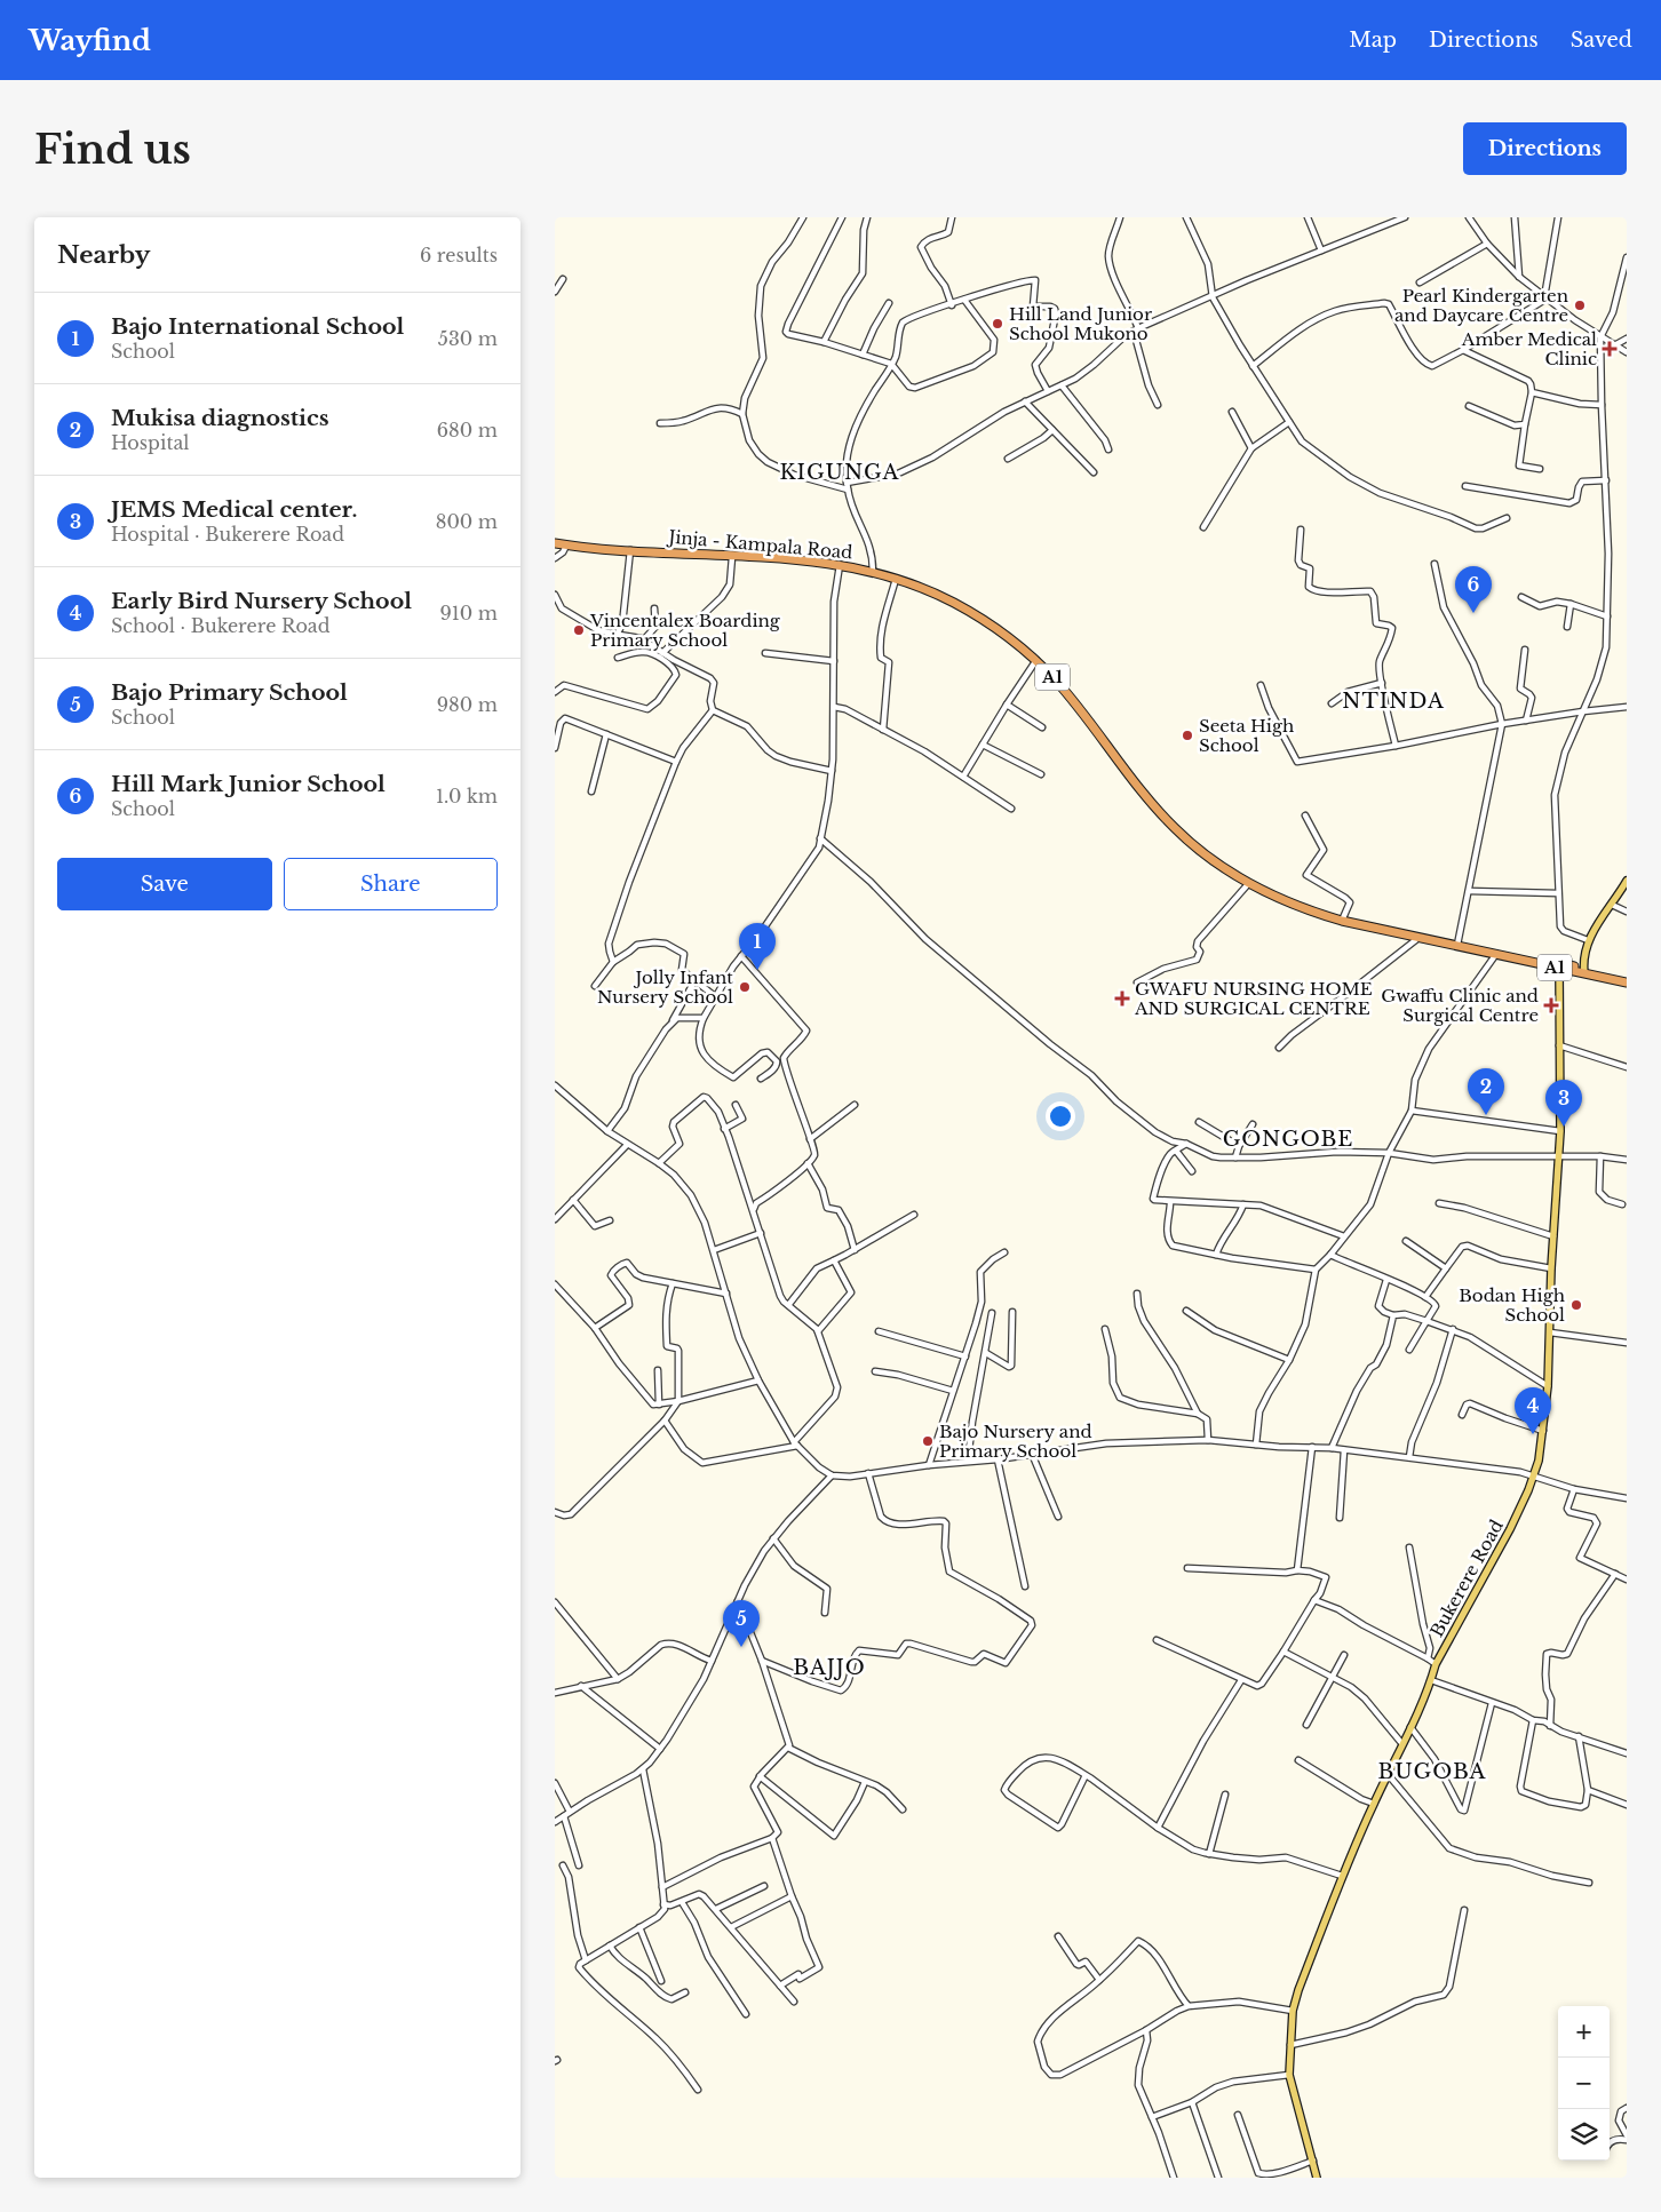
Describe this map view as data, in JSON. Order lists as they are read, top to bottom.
{
  "streets": {
    "highway": ["Jinja - Kampala Road", "A1"],
    "main road": ["Bukerere Road"]
  },
  "crossings": [
    ["Jinja - Kampala Road", "Bukerere Road"]
  ],
  "districts": [
    "KIGUNGA",
    "NTINDA",
    "GONGOBE",
    "BAJJO",
    "BUGOBA"
  ],
  "places": {
    "other": [
      "Pearl Kindergarten and Daycare Centre",
      "Hill Land Junior School Mukono",
      "Vincentalex Boarding Primary School",
      "Seeta High School",
      "Jolly Infant Nursery School",
      "Bodan High School",
      "Bajo Nursery and Primary School"
    ],
    "health": ["Amber Medical Clinic", "GWAFU NURSING HOME AND SURGICAL CENTRE", "Gwaffu Clinic and Surgical Centre"]
  },
  "page": {
    "header": "Wayfind",
    "nav": ["Map", "Directions", "Saved"],
    "buttons": [
      "Directions",
      ["Save", "Share"]
    ],
    "title": "Find us",
    "heading": ["Nearby", "6 results"],
    "list": [
      {
        "mark": "1",
        "name": "Bajo International School",
        "note": "School",
        "value": "530 m"
      },
      {
        "mark": "2",
        "name": "Mukisa diagnostics",
        "note": "Hospital",
        "value": "680 m"
      },
      {
        "mark": "3",
        "name": "JEMS Medical center.",
        "note": "Hospital · Bukerere Road",
        "value": "800 m"
      },
      {
        "mark": "4",
        "name": "Early Bird Nursery School",
        "note": "School · Bukerere Road",
        "value": "910 m"
      },
      {
        "mark": "5",
        "name": "Bajo Primary School",
        "note": "School",
        "value": "980 m"
      },
      {
        "mark": "6",
        "name": "Hill Mark Junior School",
        "note": "School",
        "value": "1.0 km"
      }
    ],
    "pins": [
      "6",
      "1",
      "2",
      "3",
      "4",
      "5"
    ],
    "map_buttons": ["+", "−"]
  }
}
